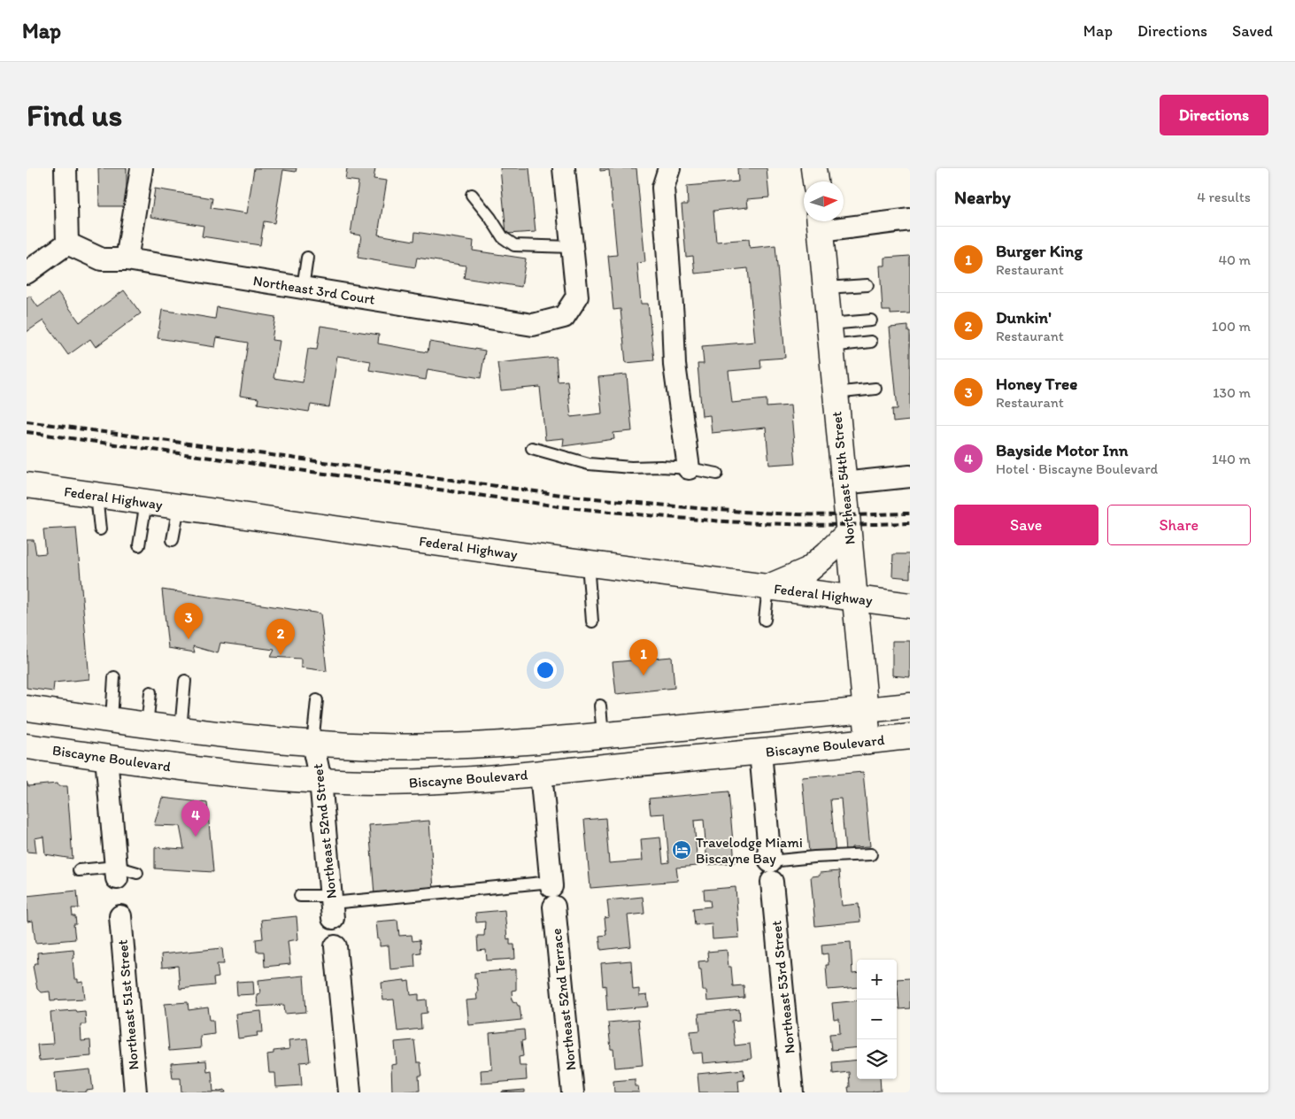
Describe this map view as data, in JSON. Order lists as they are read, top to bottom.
{
  "streets": {
    "main road": ["Northeast 54th Street", "Federal Highway", "Biscayne Boulevard"],
    "street": [
      "Northeast 3rd Court",
      "Northeast 52nd Street",
      "Northeast 53rd Street",
      "Northeast 52nd Terrace",
      "Northeast 51st Street"
    ]
  },
  "crossings": [
    ["Northeast 54th Street", "Federal Highway"],
    ["Northeast 54th Street", "Biscayne Boulevard"],
    ["Biscayne Boulevard", "Northeast 52nd Street"],
    ["Biscayne Boulevard", "Northeast 53rd Street"],
    ["Biscayne Boulevard", "Northeast 52nd Terrace"]
  ],
  "places": {
    "hotel": ["Travelodge Miami Biscayne Bay"]
  },
  "north": "right",
  "page": {
    "header": "Map",
    "nav": ["Map", "Directions", "Saved"],
    "buttons": [
      "Directions",
      ["Save", "Share"]
    ],
    "title": "Find us",
    "heading": ["Nearby", "4 results"],
    "list": [
      {
        "mark": "1",
        "name": "Burger King",
        "note": "Restaurant",
        "value": "40 m"
      },
      {
        "mark": "2",
        "name": "Dunkin'",
        "note": "Restaurant",
        "value": "100 m"
      },
      {
        "mark": "3",
        "name": "Honey Tree",
        "note": "Restaurant",
        "value": "130 m"
      },
      {
        "mark": "4",
        "name": "Bayside Motor Inn",
        "note": "Hotel · Biscayne Boulevard",
        "value": "140 m"
      }
    ],
    "pins": [
      "3",
      "2",
      "1",
      "4"
    ],
    "map_buttons": ["+", "−"]
  }
}
